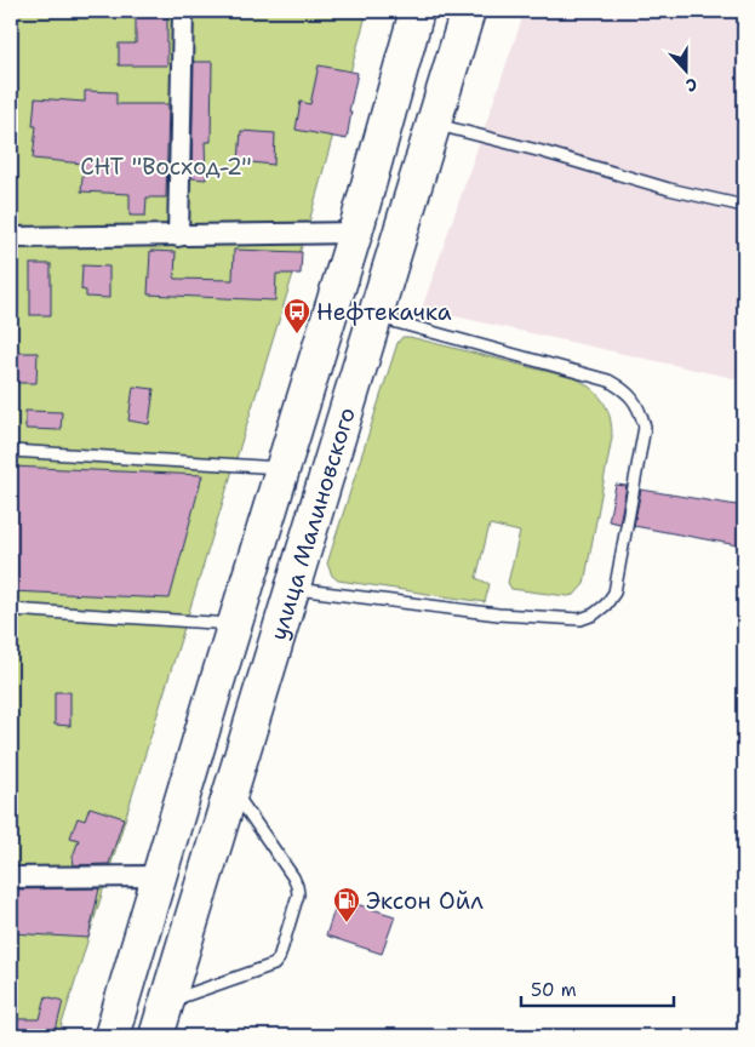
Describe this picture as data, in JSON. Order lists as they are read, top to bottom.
{
  "streets": {
    "highway": ["улица Малиновского"]
  },
  "parks": ["СНТ \"Восход-2\""],
  "places": {
    "bus stop": ["Нефтекачка"],
    "fuel station": ["Эксон Ойл"]
  },
  "scale_bar": "50 m",
  "north": "bottom"
}
